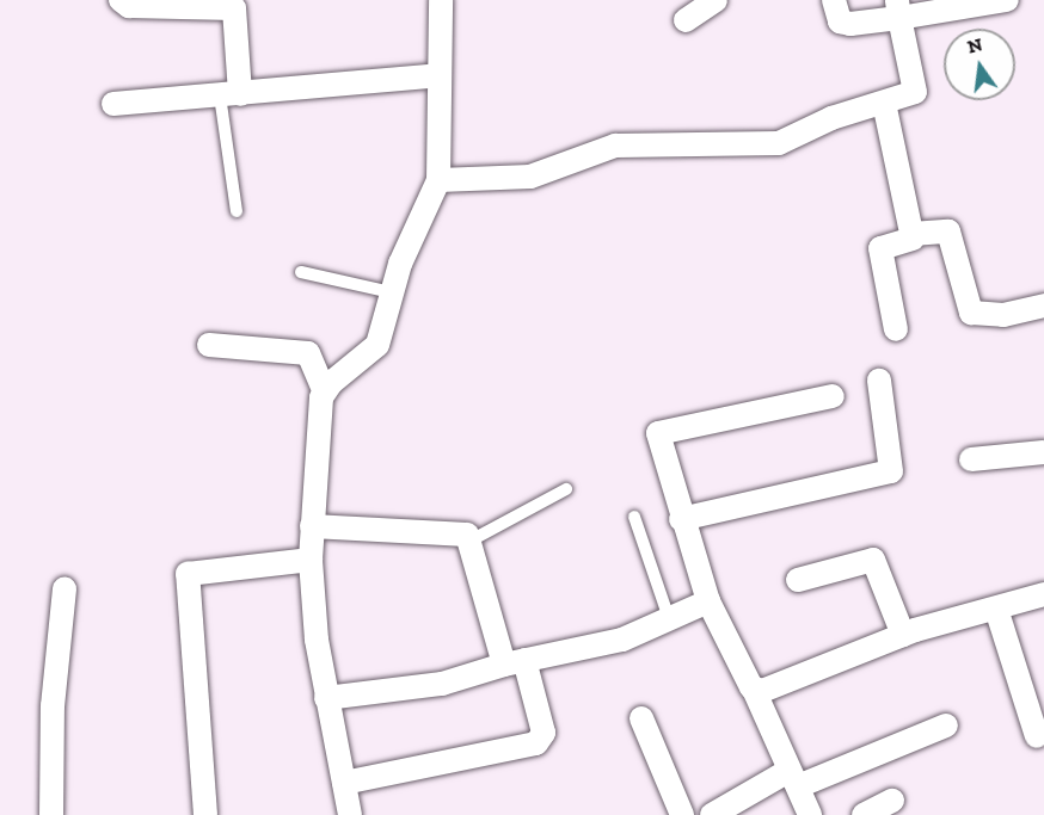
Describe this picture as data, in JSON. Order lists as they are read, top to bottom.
{
  "north": "top"
}
